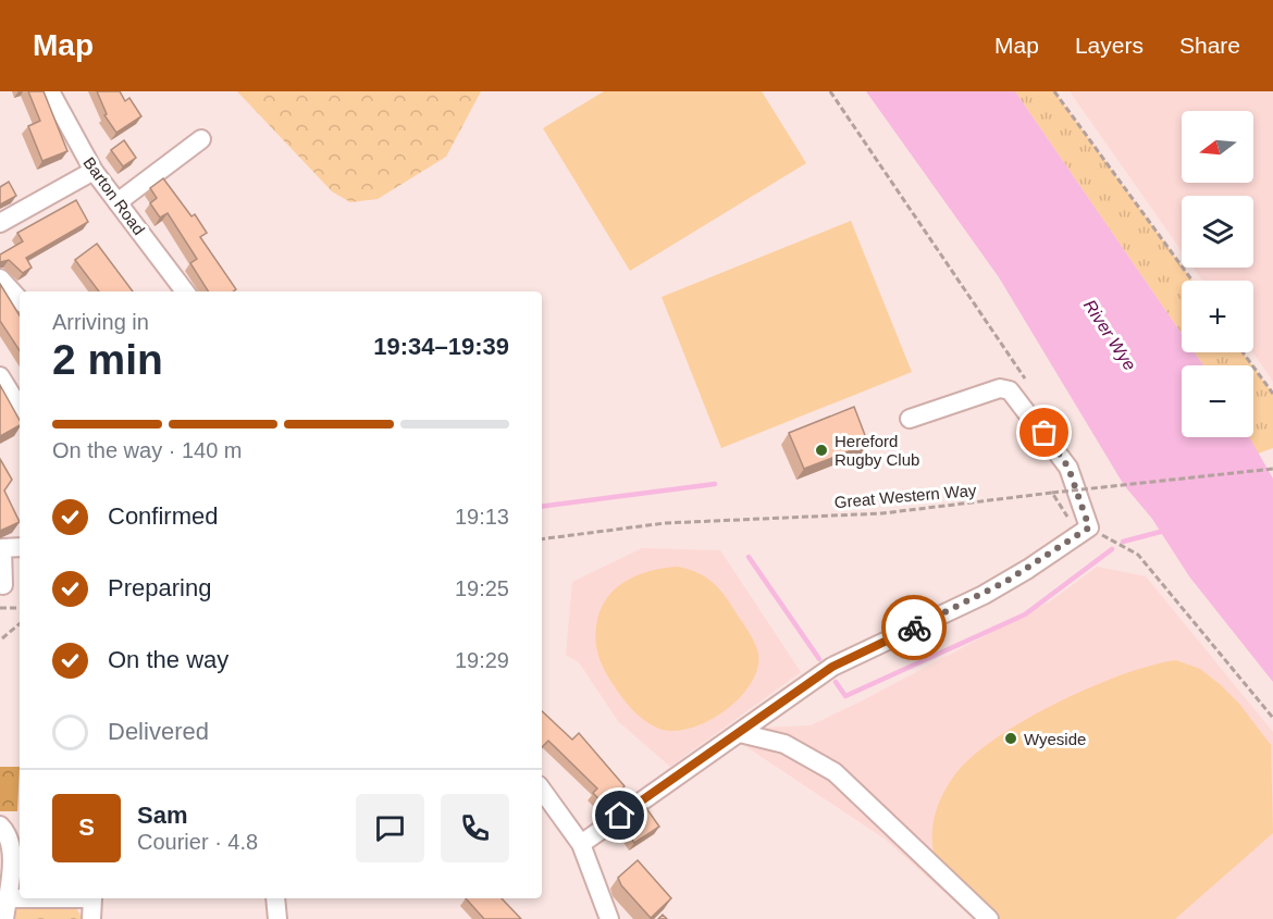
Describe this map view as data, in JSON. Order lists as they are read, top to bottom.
{
  "streets": {
    "street": ["Barton Road"],
    "path": ["Great Western Way"]
  },
  "water": ["River Wye"],
  "places": ["Hereford Rugby Club", "Wyeside"],
  "north": "left",
  "page": {
    "header": "Map",
    "nav": ["Map", "Layers", "Share"],
    "map_buttons": ["+", "−"],
    "heading": ["2 min", "Arriving in", "19:34–19:39"],
    "panel": ["Sam", "Courier · 4.8"],
    "bar": "On the way · 140 m",
    "list": [
      ["Confirmed", "19:13"],
      ["Preparing", "19:25"],
      ["On the way", "19:29"],
      "Delivered"
    ],
    "round": "S"
  }
}
